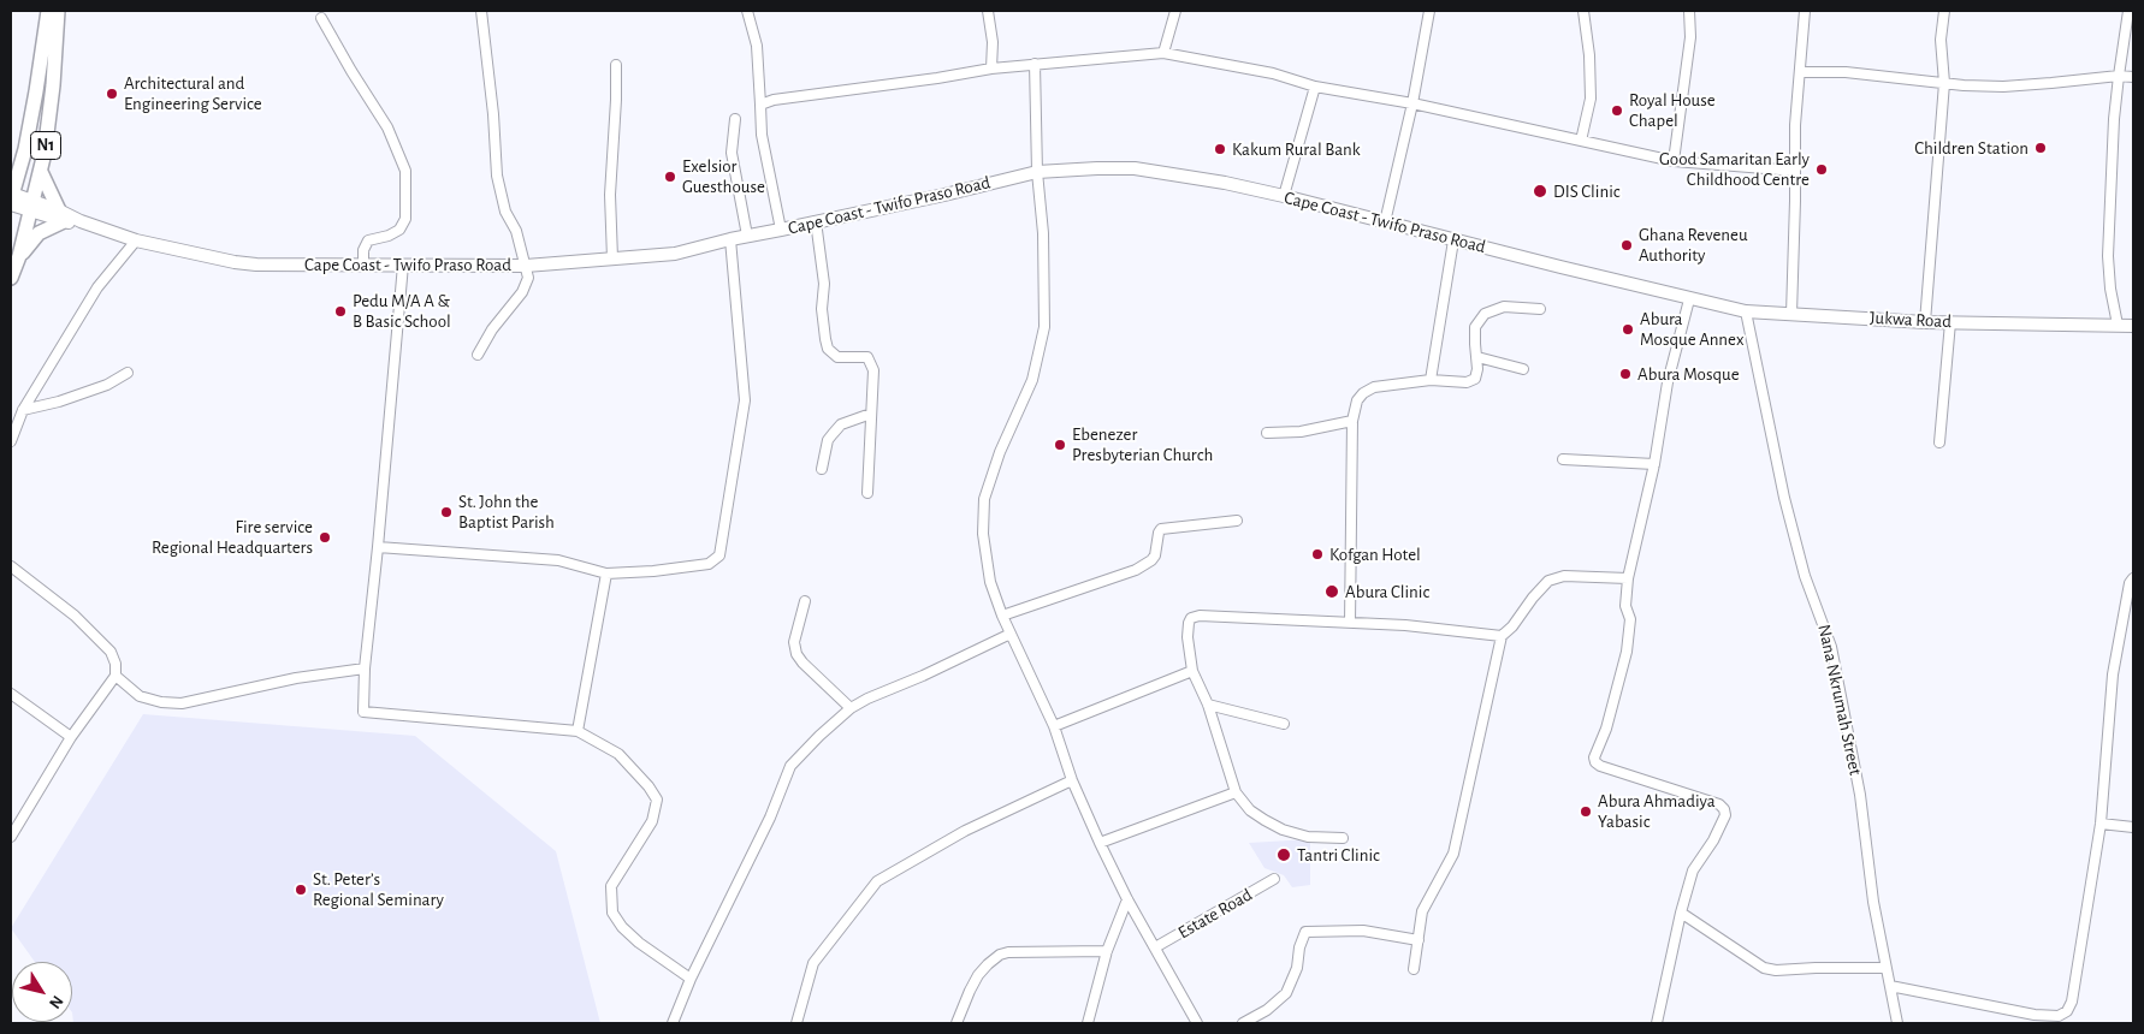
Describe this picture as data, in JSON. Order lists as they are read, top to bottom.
{
  "streets": {
    "highway": ["N1"],
    "main road": ["Cape Coast - Twifo Praso Road", "Jukwa Road"],
    "street": ["Nana Nkrumah Street", "Estate Road"]
  },
  "crossings": [
    ["N1", "Cape Coast - Twifo Praso Road"],
    ["Cape Coast - Twifo Praso Road", "Jukwa Road"],
    ["Jukwa Road", "Nana Nkrumah Street"]
  ],
  "places": [
    "Architectural and Engineering Service",
    "Royal House Chapel",
    "Children Station",
    "Kakum Rural Bank",
    "Good Samaritan Early Childhood Centre",
    "Exelsior Guesthouse",
    "DIS Clinic",
    "Ghana Reveneu Authority",
    "Pedu M/A A & B Basic School",
    "Abura Mosque Annex",
    "Abura Mosque",
    "Ebenezer Presbyterian Church",
    "St. John the Baptist Parish",
    "Fire service Regional Headquarters",
    "Kofgan Hotel",
    "Abura Clinic",
    "Abura Ahmadiya Yabasic",
    "Tantri Clinic",
    "St. Peter’s Regional Seminary"
  ],
  "north": "bottom right"
}
